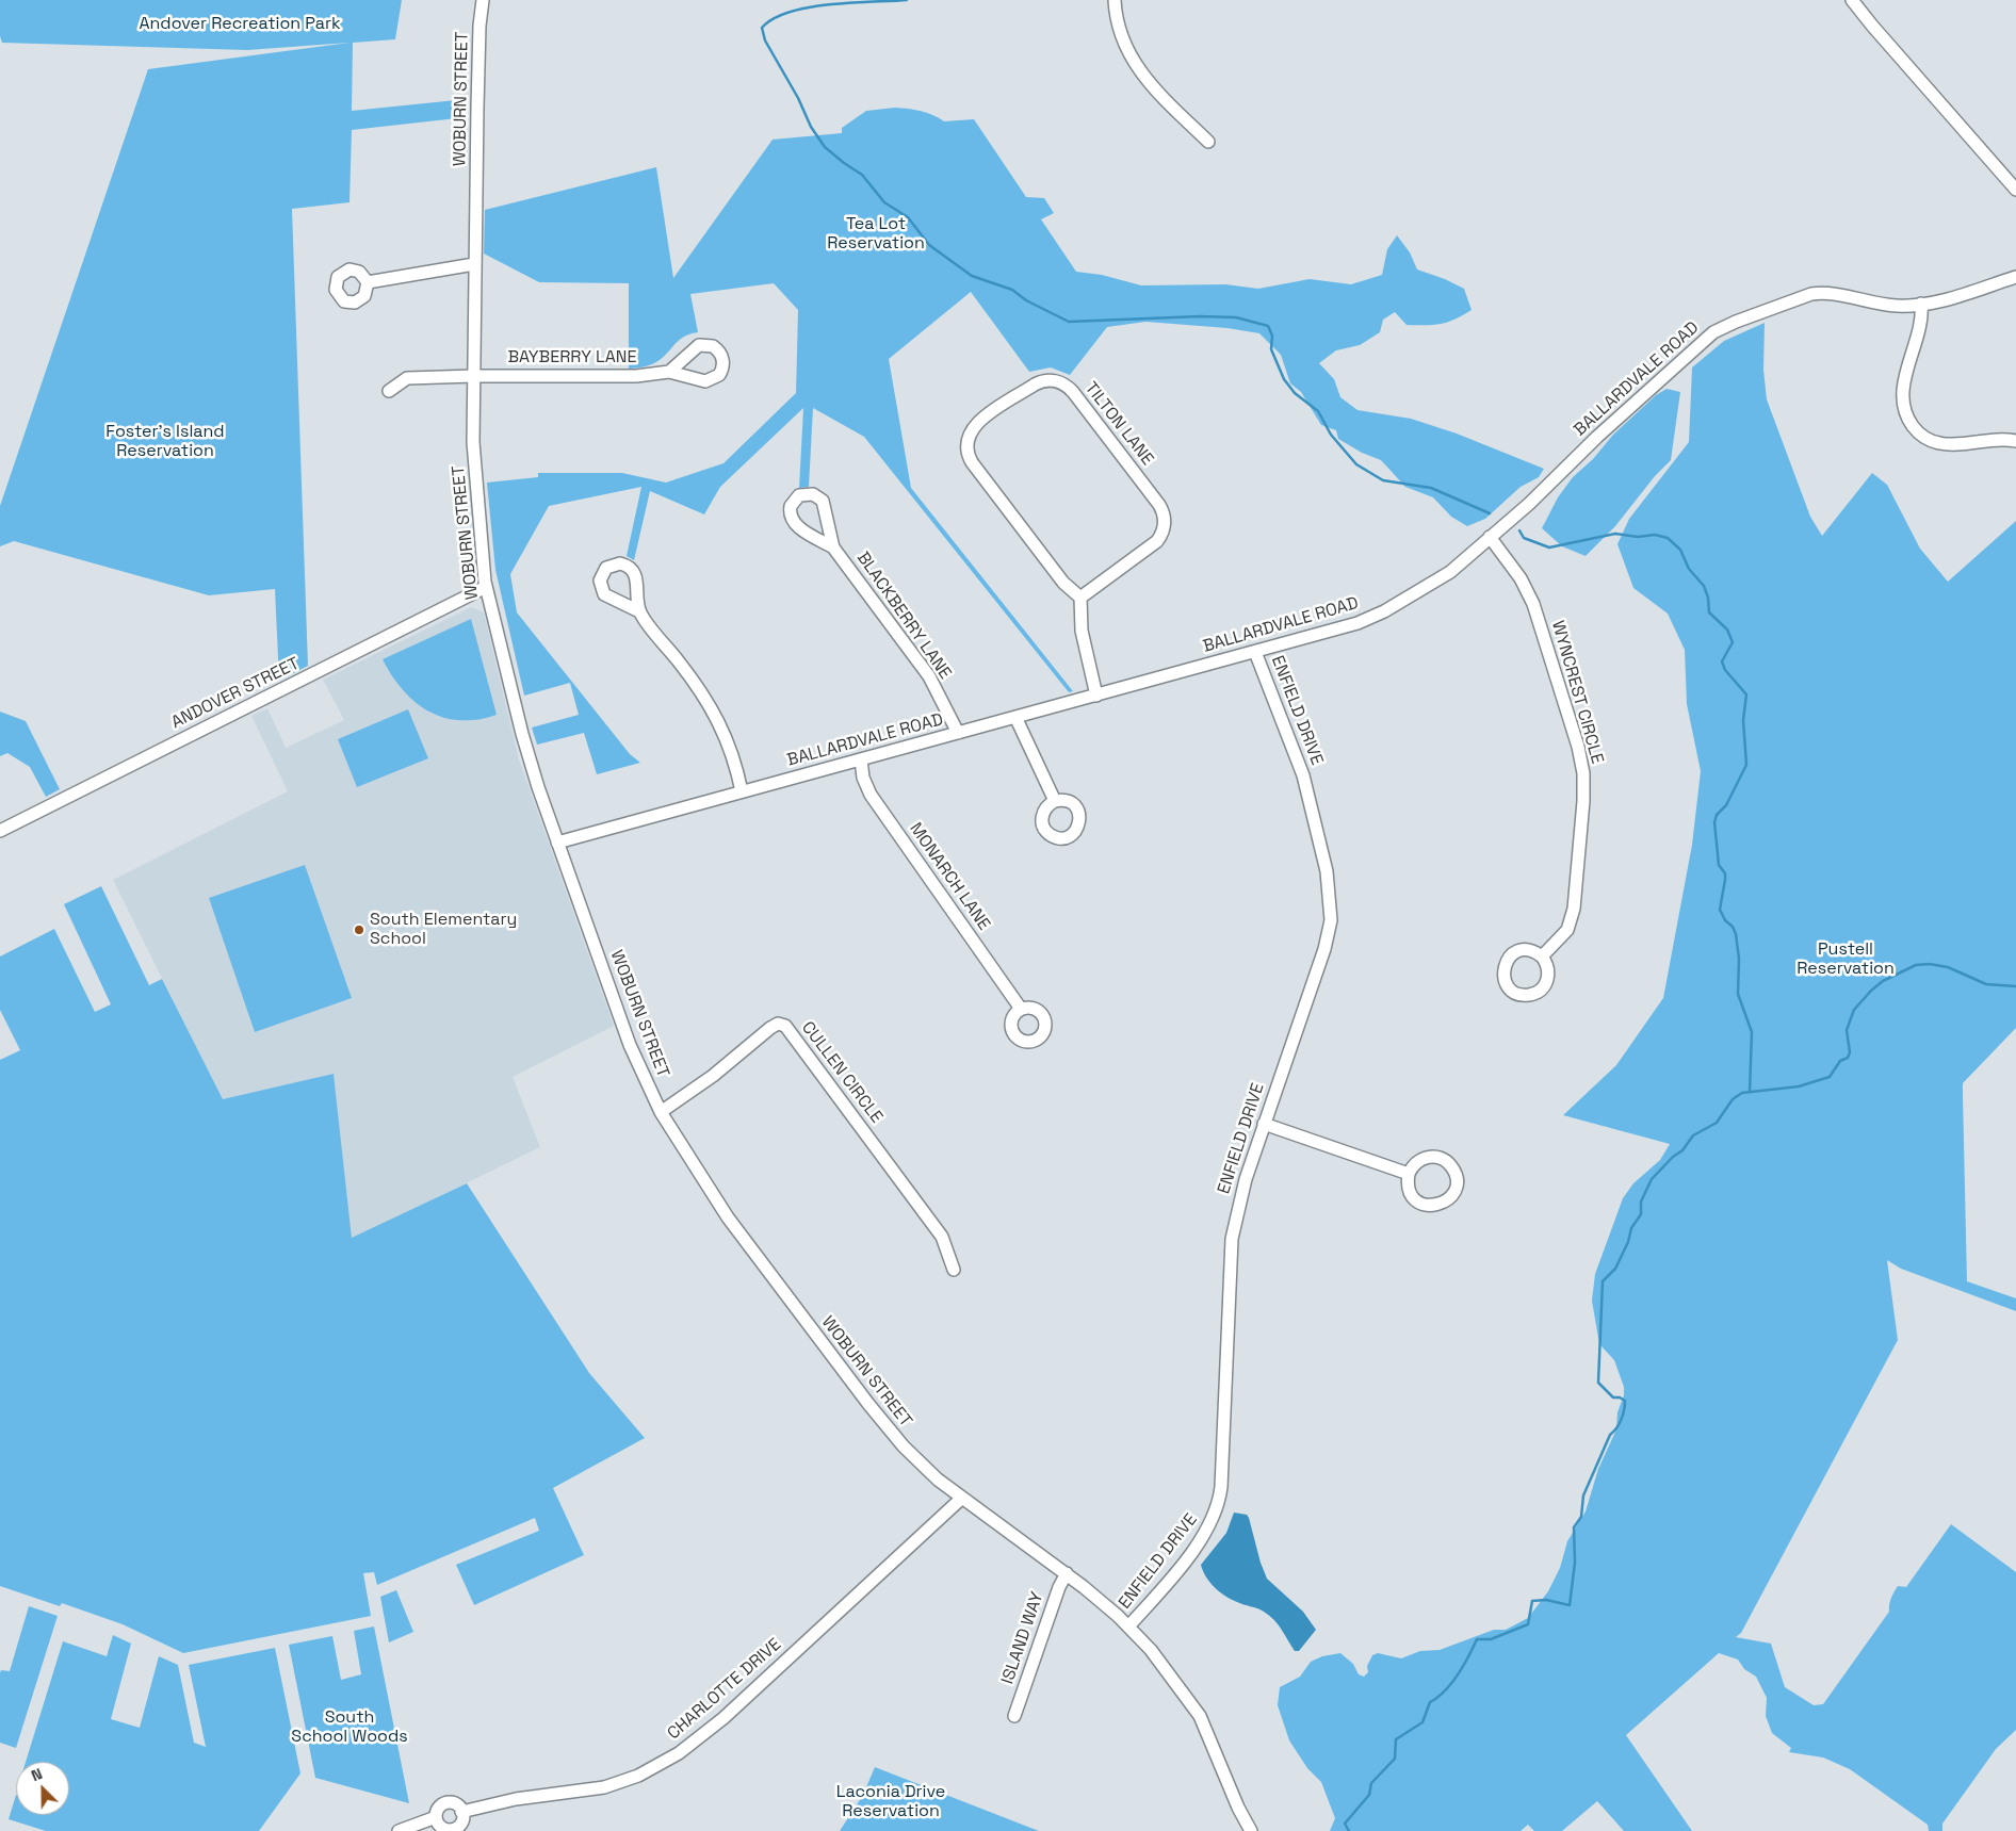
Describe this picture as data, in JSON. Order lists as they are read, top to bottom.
{
  "streets": {
    "street": [
      "WOBURN STREET",
      "BAYBERRY LANE",
      "BALLARDVALE ROAD",
      "TILTON LANE",
      "BLACKBERRY LANE",
      "WYNCREST CIRCLE",
      "ANDOVER STREET",
      "ENFIELD DRIVE",
      "MONARCH LANE",
      "CULLEN CIRCLE",
      "ISLAND WAY",
      "CHARLOTTE DRIVE"
    ]
  },
  "crossings": [
    ["WOBURN STREET", "BAYBERRY LANE"],
    ["WOBURN STREET", "BALLARDVALE ROAD"],
    ["WOBURN STREET", "ANDOVER STREET"],
    ["WOBURN STREET", "ENFIELD DRIVE"],
    ["WOBURN STREET", "CULLEN CIRCLE"],
    ["WOBURN STREET", "ISLAND WAY"],
    ["WOBURN STREET", "CHARLOTTE DRIVE"],
    ["BALLARDVALE ROAD", "BLACKBERRY LANE"],
    ["BALLARDVALE ROAD", "WYNCREST CIRCLE"],
    ["BALLARDVALE ROAD", "ENFIELD DRIVE"],
    ["BALLARDVALE ROAD", "MONARCH LANE"]
  ],
  "parks": [
    "Andover Recreation Park",
    "Tea Lot Reservation",
    "Foster's Island Reservation",
    "Pustell Reservation",
    "South School Woods",
    "Laconia Drive Reservation"
  ],
  "places": ["South Elementary School"],
  "north": "top left"
}
